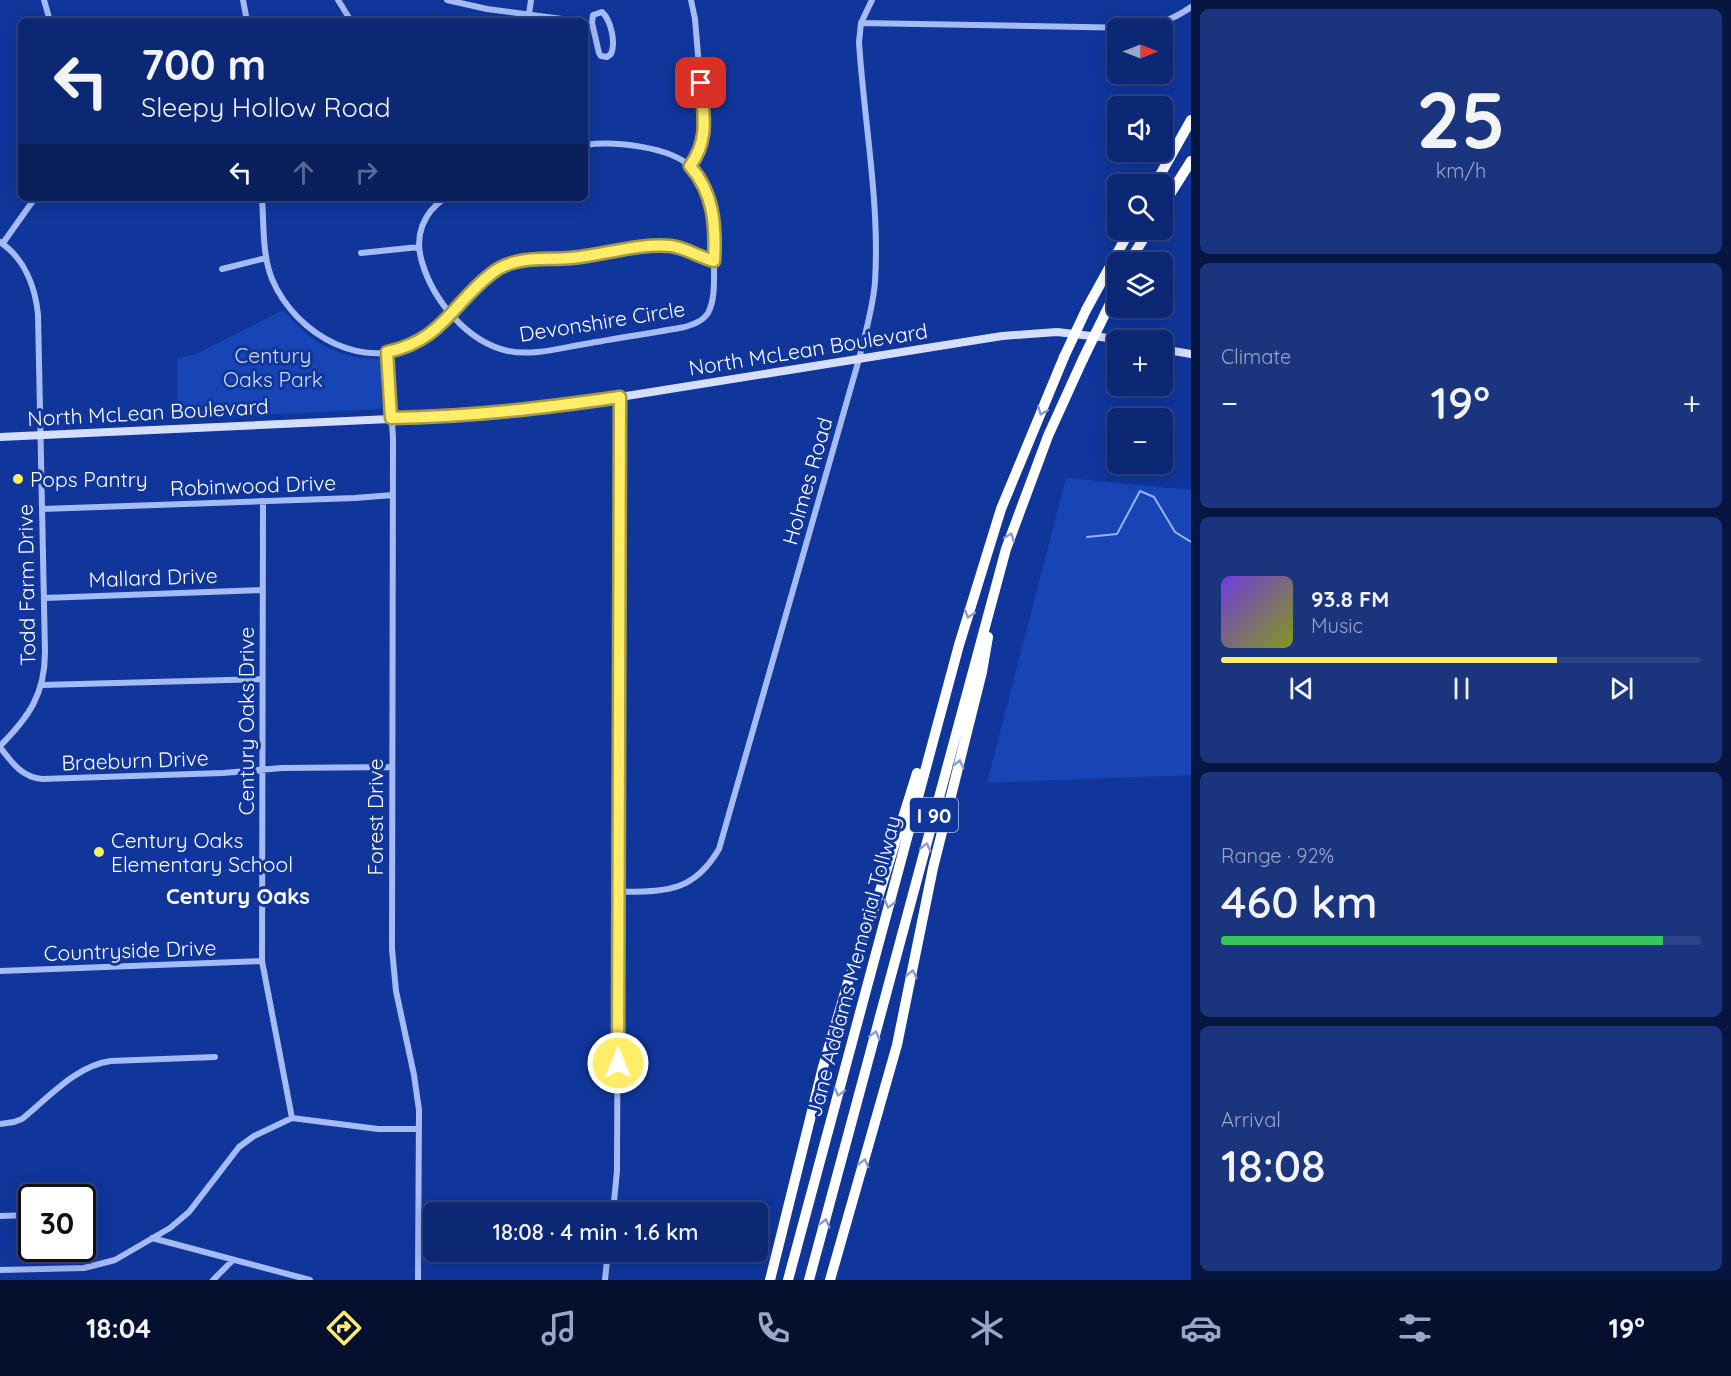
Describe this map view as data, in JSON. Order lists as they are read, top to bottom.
{
  "streets": {
    "highway": ["I 90", "Jane Addams Memorial Tollway"],
    "main road": ["North McLean Boulevard"],
    "street": [
      "Devonshire Circle",
      "Holmes Road",
      "Robinwood Drive",
      "Mallard Drive",
      "Todd Farm Drive",
      "Century Oaks Drive",
      "Braeburn Drive",
      "Forest Drive",
      "Countryside Drive"
    ]
  },
  "crossings": [
    ["North McLean Boulevard", "Holmes Road"],
    ["North McLean Boulevard", "Todd Farm Drive"],
    ["North McLean Boulevard", "Forest Drive"],
    ["Robinwood Drive", "Todd Farm Drive"],
    ["Robinwood Drive", "Century Oaks Drive"],
    ["Robinwood Drive", "Forest Drive"],
    ["Mallard Drive", "Todd Farm Drive"],
    ["Mallard Drive", "Century Oaks Drive"],
    ["Todd Farm Drive", "Braeburn Drive"],
    ["Century Oaks Drive", "Braeburn Drive"],
    ["Century Oaks Drive", "Countryside Drive"],
    ["Braeburn Drive", "Forest Drive"]
  ],
  "districts": ["Century Oaks"],
  "parks": ["Century Oaks Park"],
  "places": ["Pops Pantry", "Century Oaks Elementary School"],
  "north": "right",
  "page": {
    "tile": [
      ["25", "km/h"],
      "Climate",
      ["Range · 92%", "460 km"],
      ["Arrival", "18:08"]
    ],
    "map_buttons": ["+", "−"],
    "turn": ["700 m", "Sleepy Hollow Road"],
    "heat": ["−", "19°", "+"],
    "song": ["93.8 FM", "Music"],
    "limit": "30",
    "trip": "18:08 · 4 min · 1.6 km",
    "tabs": ["18:04", "19°"]
  }
}
